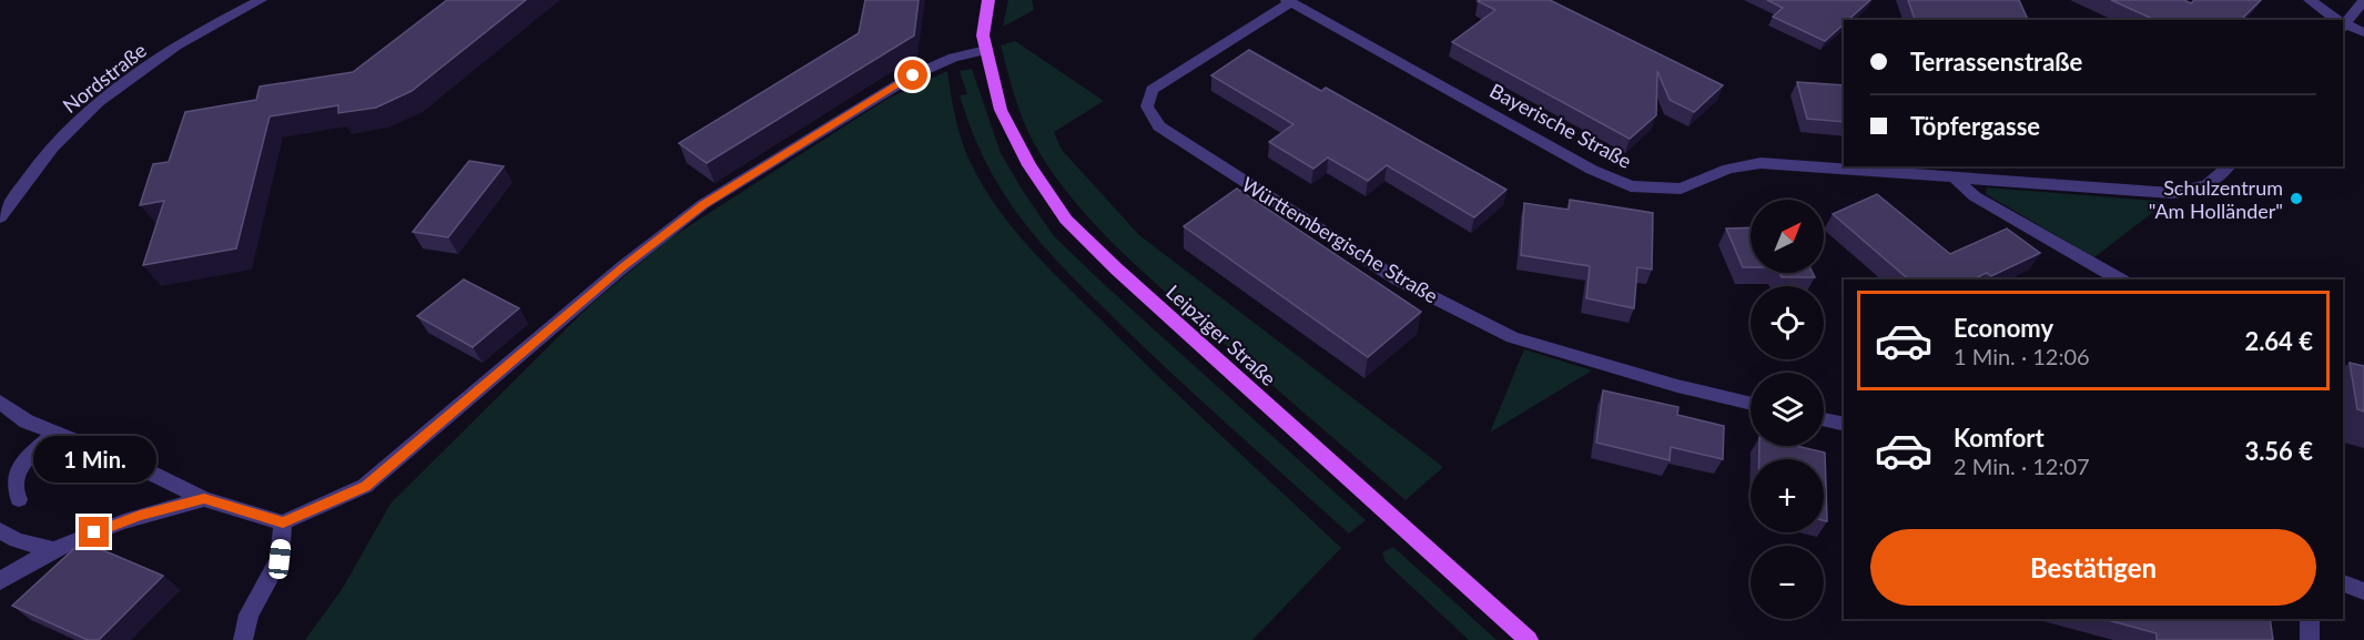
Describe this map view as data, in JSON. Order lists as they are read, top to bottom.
{
  "streets": {
    "main road": ["Leipziger Straße"],
    "street": ["Nordstraße", "Bayerische Straße", "Württembergische Straße"]
  },
  "crossings": [
    ["Bayerische Straße", "Württembergische Straße"]
  ],
  "places": ["Schulzentrum \"Am Holländer\""],
  "north": "top right",
  "page": {
    "banner": ["Terrassenstraße", "Töpfergasse"],
    "map_buttons": ["+", "−"],
    "list": [
      {
        "name": "Economy",
        "note": "1 Min. · 12:06",
        "value": "2.64 €"
      },
      {
        "name": "Komfort",
        "note": "2 Min. · 12:07",
        "value": "3.56 €"
      }
    ],
    "bubble": "1 Min.",
    "buttons": "Bestätigen"
  }
}
